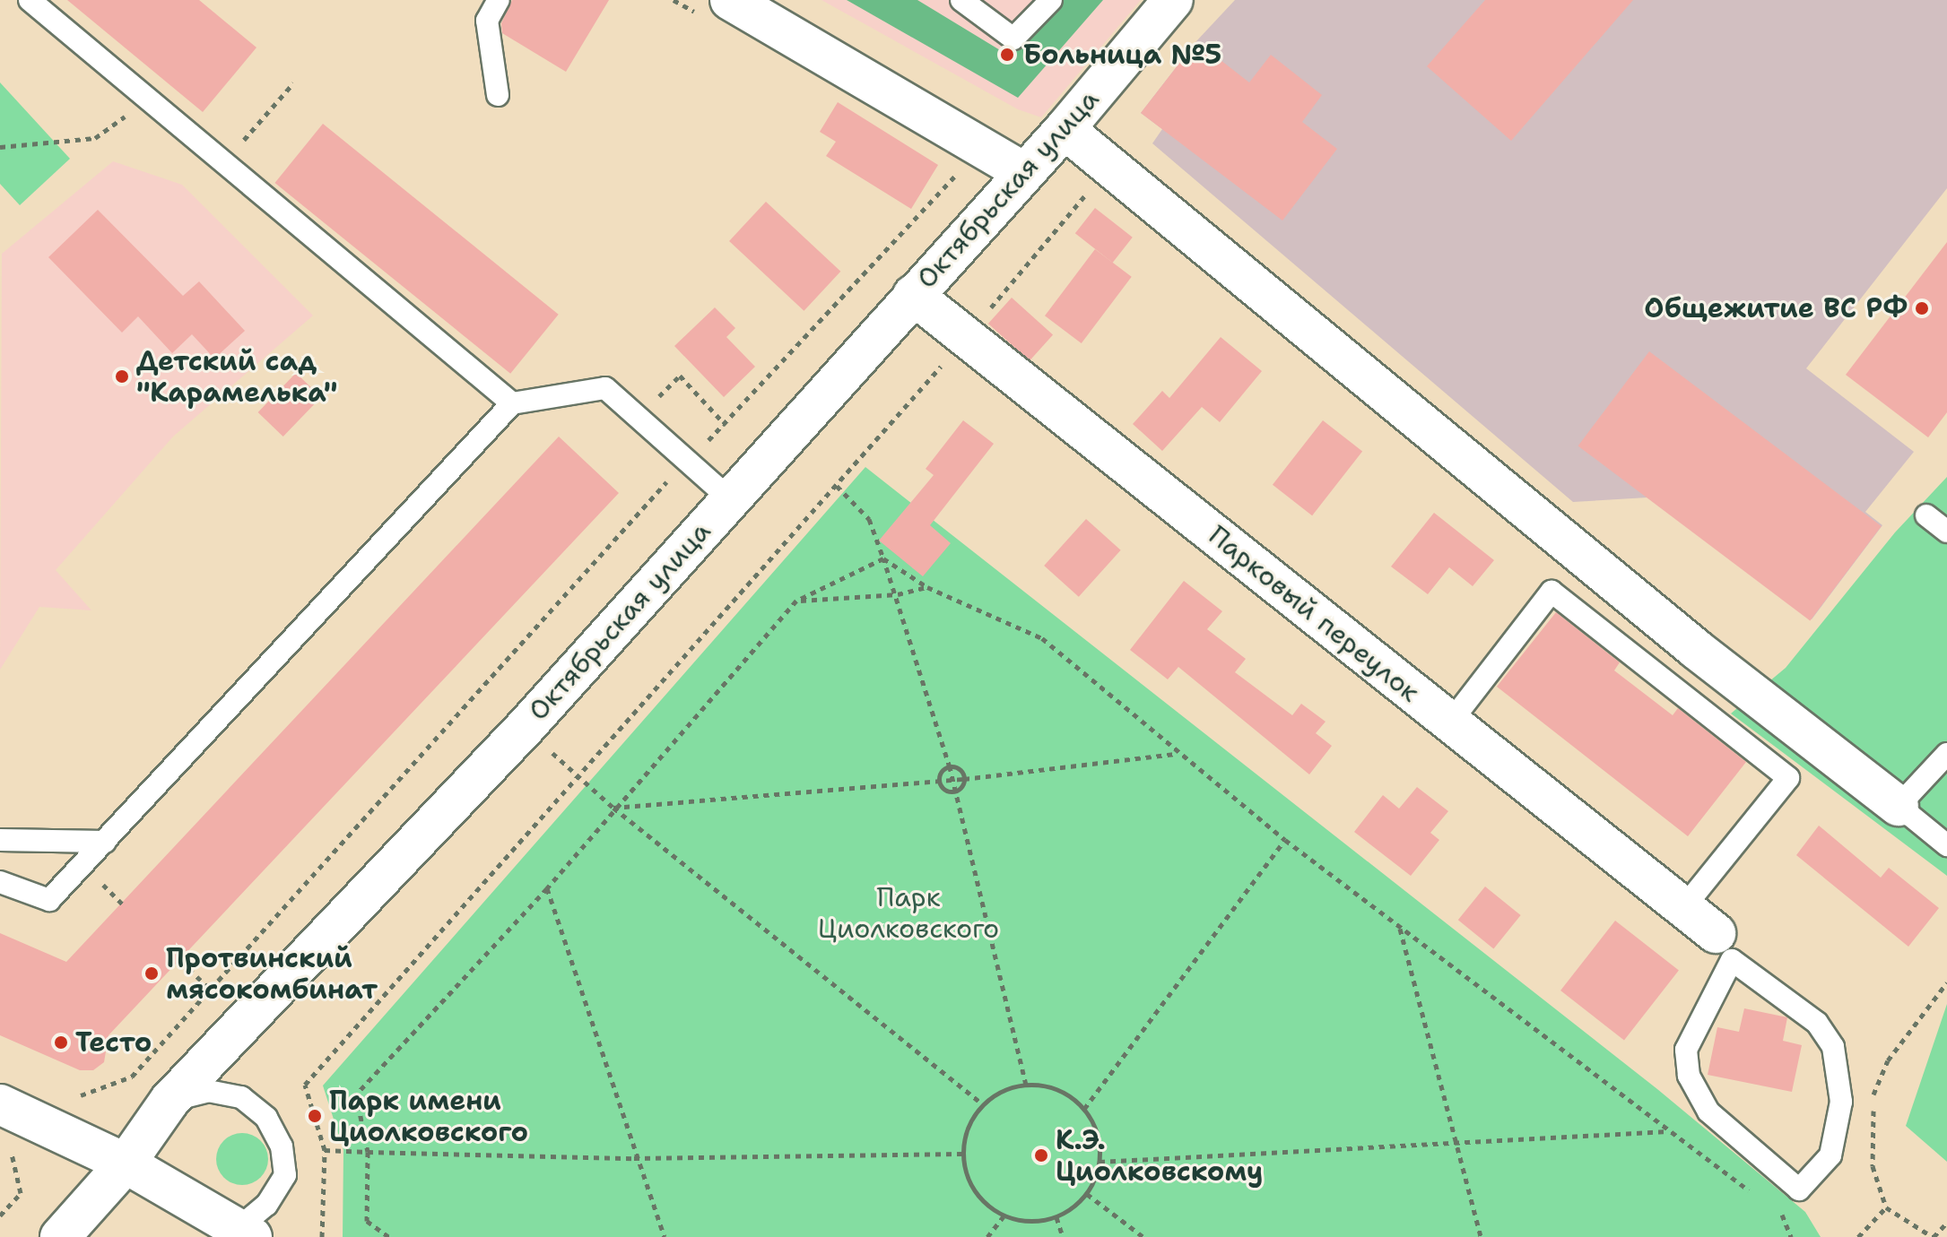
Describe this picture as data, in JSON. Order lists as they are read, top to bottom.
{
  "streets": {
    "street": ["Октябрьская улица", "Парковый переулок"]
  },
  "crossings": [
    ["Октябрьская улица", "Парковый переулок"]
  ],
  "parks": ["Парк Циолковского"],
  "places": [
    "Больница №5",
    "Общежитие ВС РФ",
    "Детский сад \"Карамелька\"",
    "Протвинский мясокомбинат",
    "Тесто",
    "Парк имени Циолковского",
    "К.Э. Циолковскому"
  ]
}
